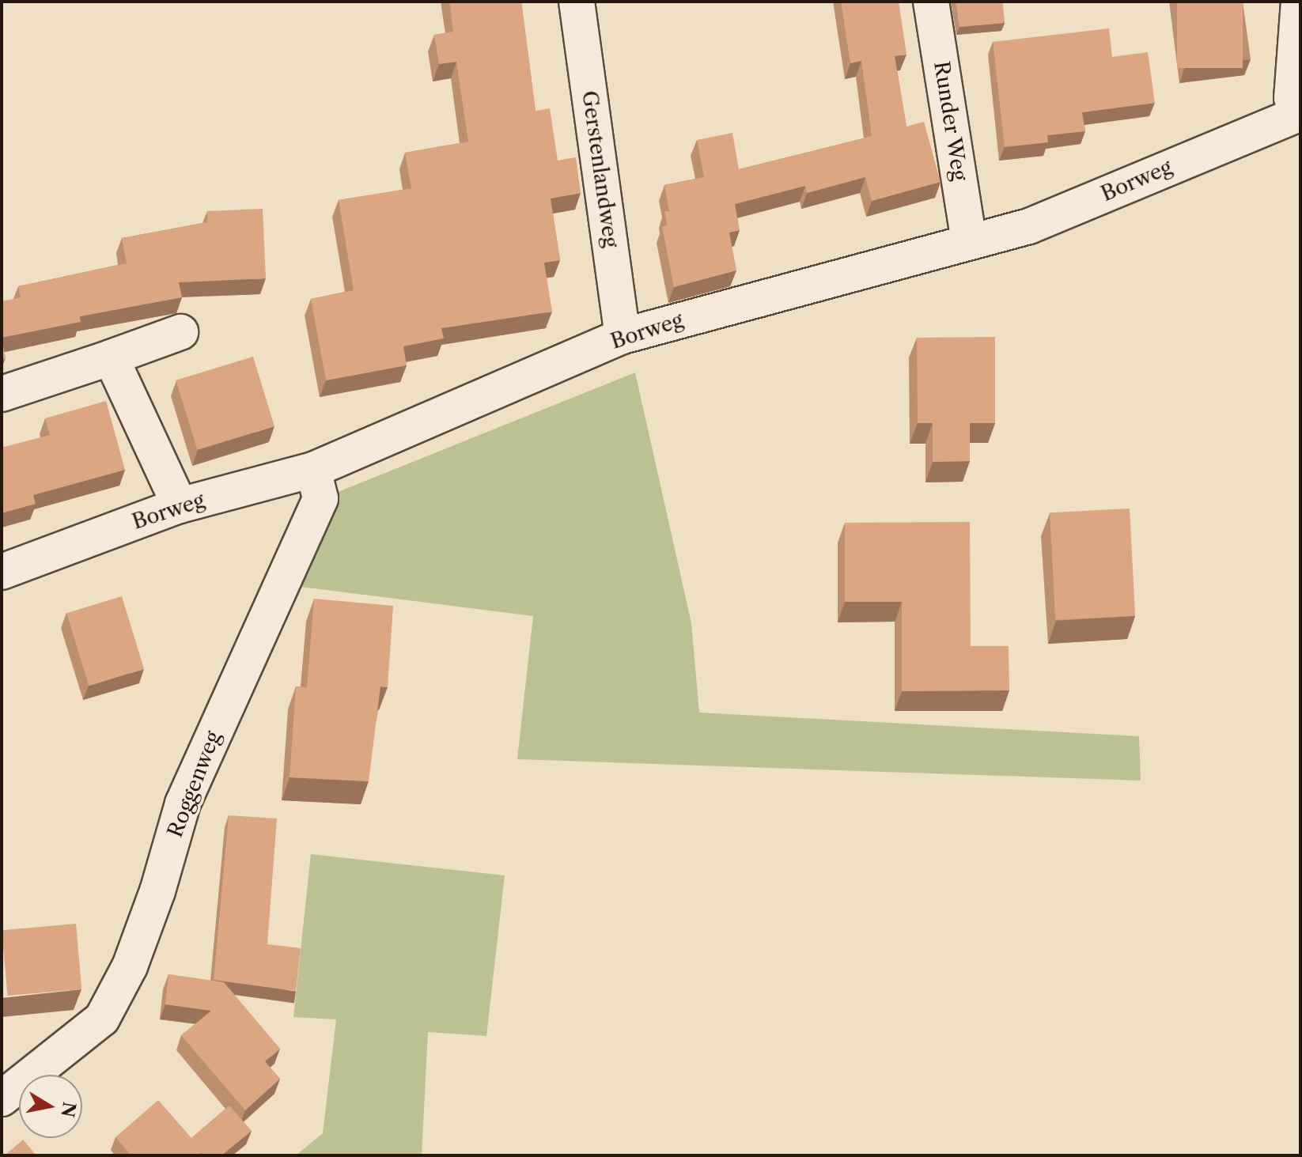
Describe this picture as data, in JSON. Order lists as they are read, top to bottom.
{
  "streets": {
    "street": [
      "Runder Weg",
      "Gerstenlandweg",
      "Borweg",
      "Roggenweg"
    ]
  },
  "crossings": [
    ["Runder Weg", "Borweg"],
    ["Gerstenlandweg", "Borweg"],
    ["Borweg", "Roggenweg"]
  ],
  "north": "right"
}
